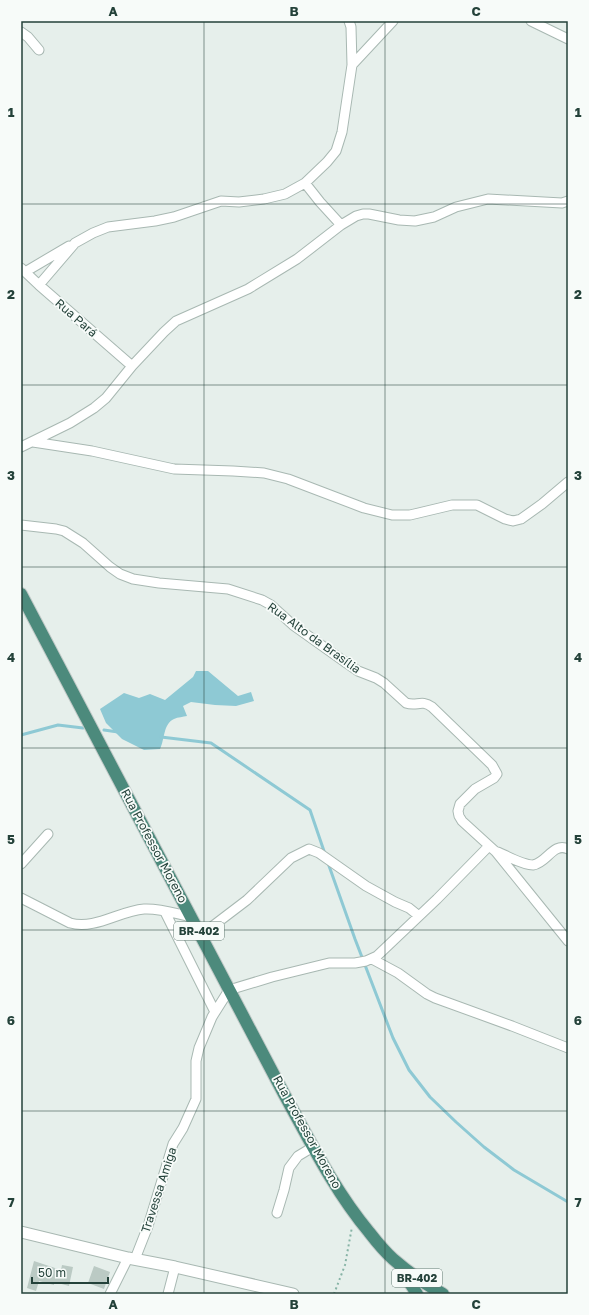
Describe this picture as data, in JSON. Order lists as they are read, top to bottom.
{
  "streets": {
    "highway": ["Rua Professor Moreno", "BR-402"],
    "street": ["Rua Pará", "Rua Alto da Brasília", "Travessa Amiga"]
  },
  "crossings": [
    ["Rua Professor Moreno", "BR-402"],
    ["Rua Professor Moreno", "Travessa Amiga"]
  ],
  "scale_bar": "50 m",
  "grid": {
    "columns": ["A", "B", "C"],
    "rows": [
      "1",
      "2",
      "3",
      "4",
      "5",
      "6",
      "7"
    ]
  }
}
